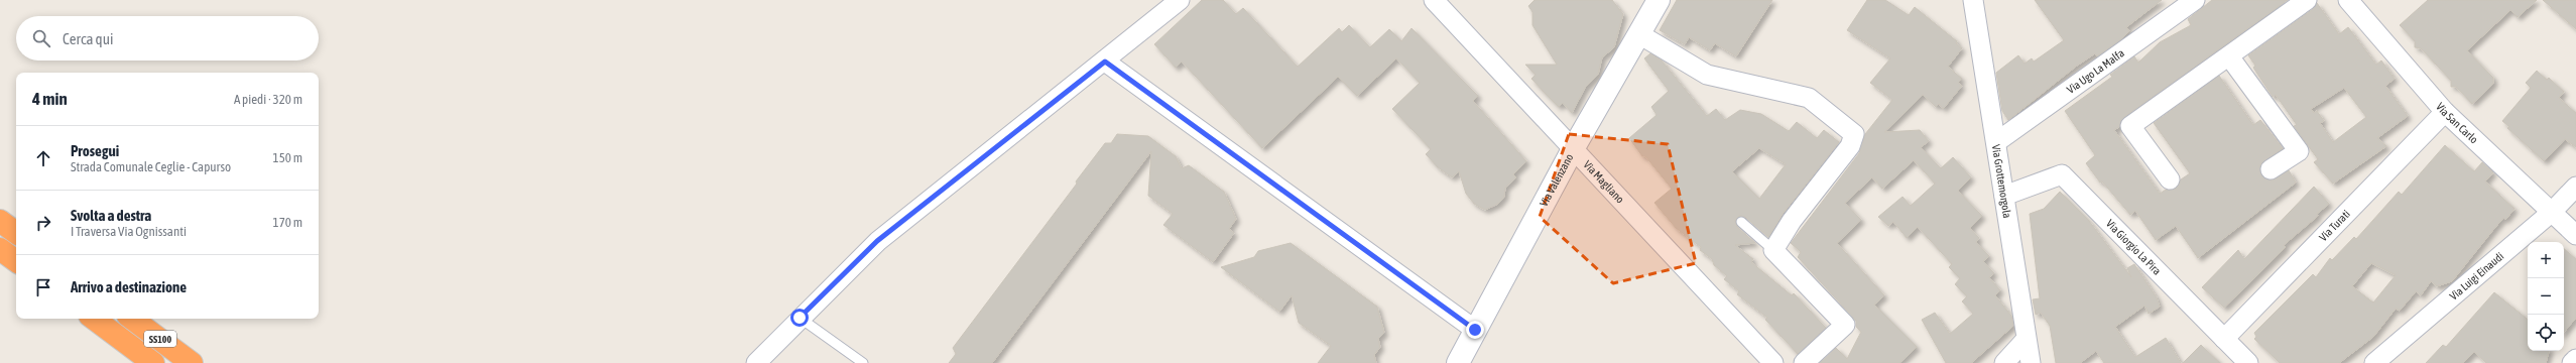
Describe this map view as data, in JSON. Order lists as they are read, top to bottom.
{
  "streets": {
    "highway": ["SS100"],
    "street": [
      "Via Ugo La Malfa",
      "Via San Carlo",
      "Via Valenzano",
      "Via Magliano",
      "Via Grottemorgola",
      "Via Turati",
      "Via Giorgio La Pira",
      "Via Luigi Einaudi"
    ]
  },
  "crossings": [
    ["Via Ugo La Malfa", "Via Grottemorgola"],
    ["Via San Carlo", "Via Turati"],
    ["Via San Carlo", "Via Luigi Einaudi"],
    ["Via Valenzano", "Via Magliano"],
    ["Via Grottemorgola", "Via Giorgio La Pira"],
    ["Via Turati", "Via Giorgio La Pira"]
  ],
  "page": {
    "search": "Cerca qui",
    "heading": ["4 min", "A piedi · 320 m"],
    "list": [
      ["Prosegui", "Strada Comunale Ceglie - Capurso", "150 m"],
      ["Svolta a destra", "I Traversa Via Ognissanti", "170 m"],
      "Arrivo a destinazione"
    ],
    "map_buttons": ["+", "−"]
  }
}
